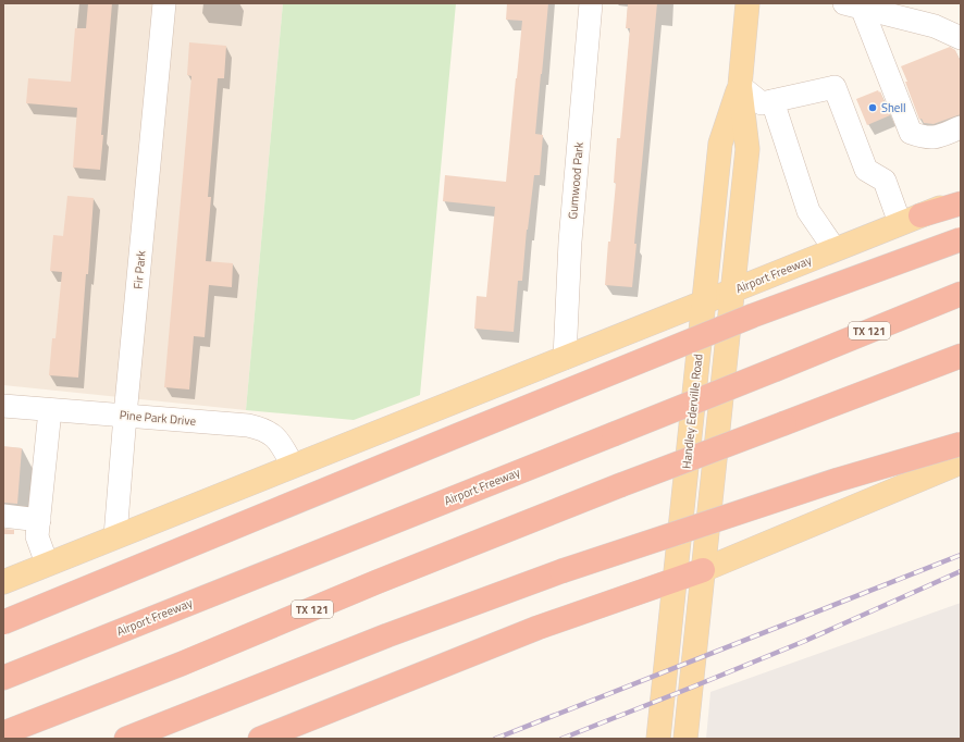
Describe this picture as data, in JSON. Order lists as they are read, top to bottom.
{
  "streets": {
    "highway": ["Airport Freeway", "TX 121"],
    "main road": ["Handley Ederville Road"],
    "street": ["Gumwood Park", "Fir Park", "Pine Park Drive"]
  },
  "crossings": [
    ["Gumwood Park", "Airport Freeway"],
    ["Fir Park", "Airport Freeway"],
    ["Fir Park", "Pine Park Drive"],
    ["Airport Freeway", "Handley Ederville Road"],
    ["Airport Freeway", "Pine Park Drive"]
  ],
  "places": ["Shell"]
}
